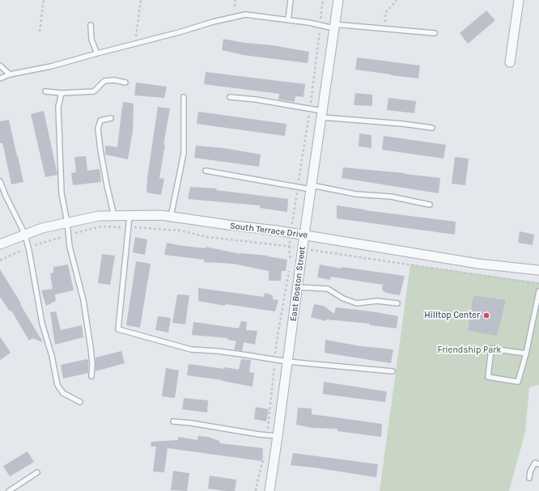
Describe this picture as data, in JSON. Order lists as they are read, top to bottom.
{
  "streets": {
    "street": ["South Terrace Drive", "East Boston Street"]
  },
  "crossings": [
    ["South Terrace Drive", "East Boston Street"]
  ],
  "parks": ["Friendship Park"],
  "places": ["Hilltop Center"]
}
